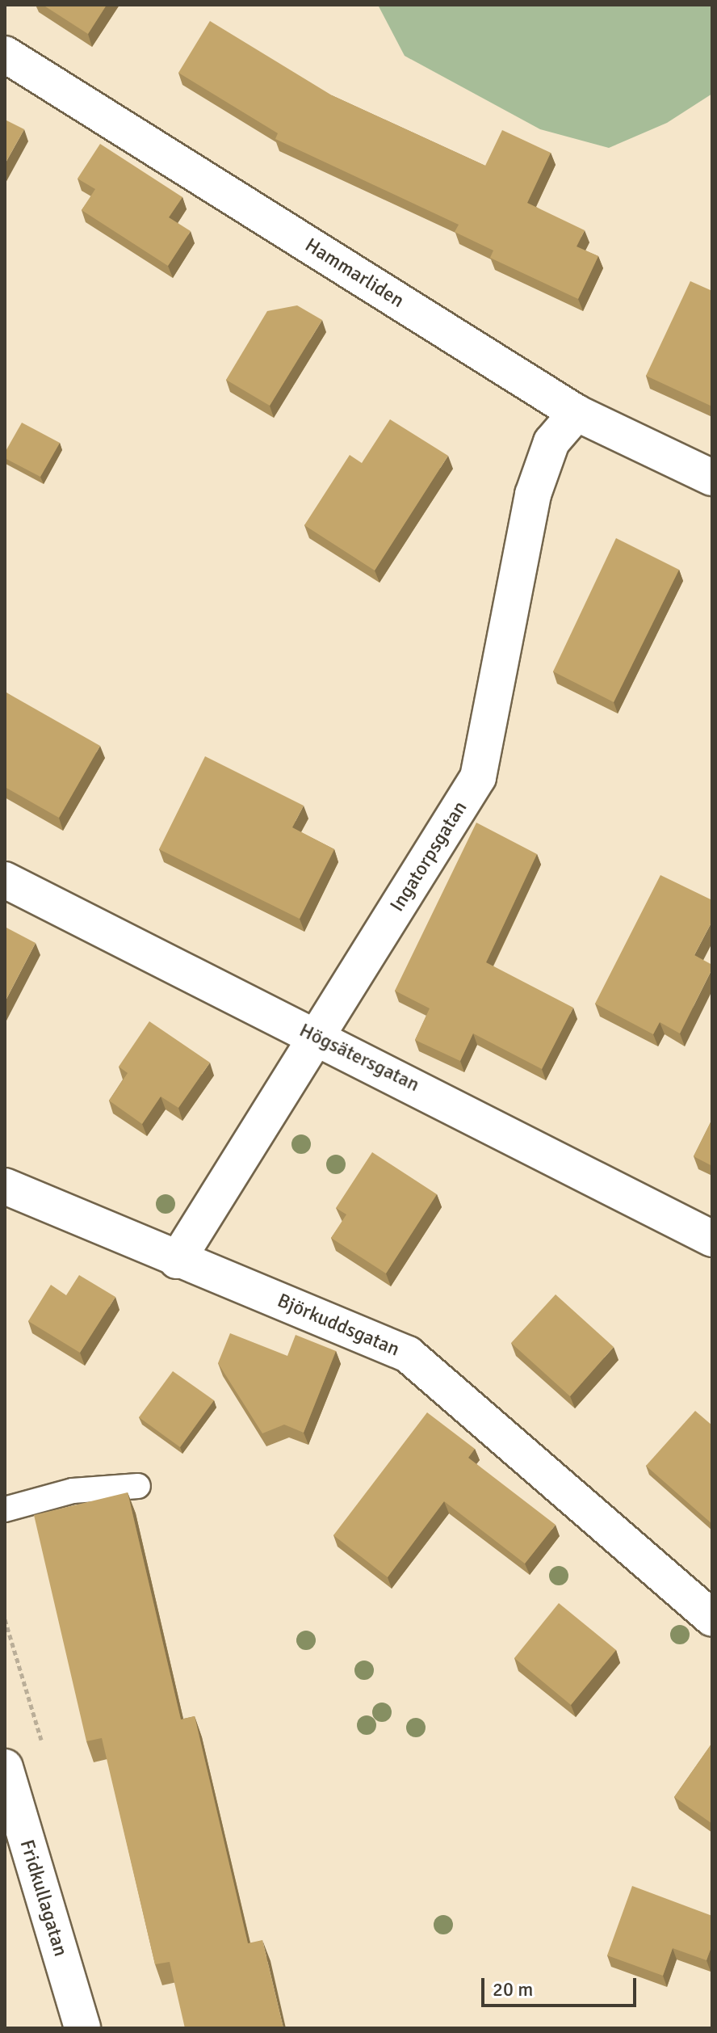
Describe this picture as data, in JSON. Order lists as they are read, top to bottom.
{
  "streets": {
    "street": [
      "Hammarliden",
      "Ingatorpsgatan",
      "Högsätersgatan",
      "Björkuddsgatan",
      "Fridkullagatan"
    ]
  },
  "crossings": [
    ["Hammarliden", "Ingatorpsgatan"],
    ["Ingatorpsgatan", "Högsätersgatan"],
    ["Ingatorpsgatan", "Björkuddsgatan"]
  ],
  "scale_bar": "20 m"
}
